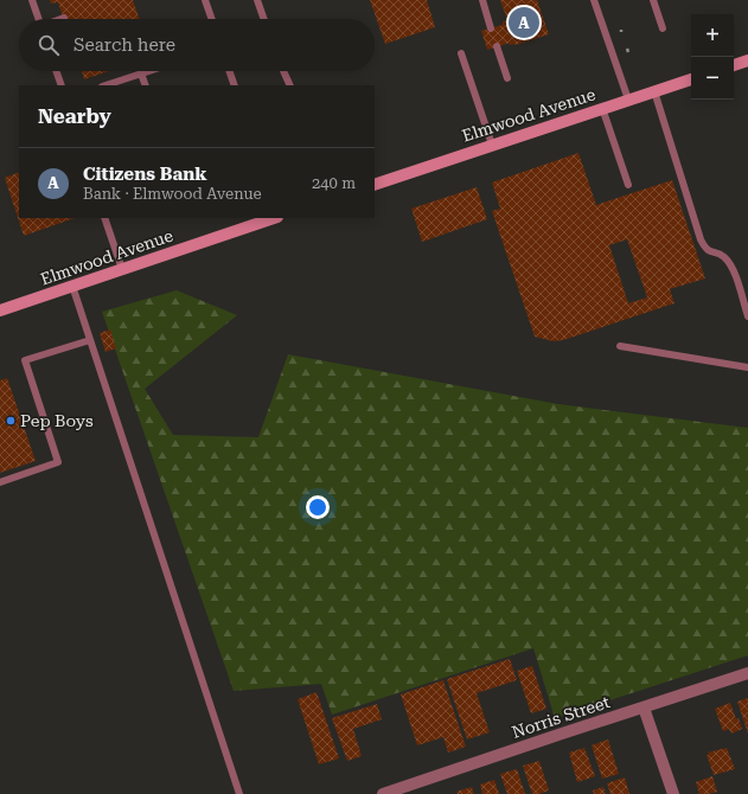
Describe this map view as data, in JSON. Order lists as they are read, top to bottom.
{
  "streets": {
    "street": ["Elmwood Avenue", "Norris Street"]
  },
  "places": ["Pep Boys"],
  "page": {
    "pins": "A",
    "map_buttons": ["+", "−"],
    "search": "Search here",
    "heading": "Nearby",
    "list": [
      {
        "mark": "A",
        "name": "Citizens Bank",
        "note": "Bank · Elmwood Avenue",
        "value": "240 m"
      }
    ]
  }
}
